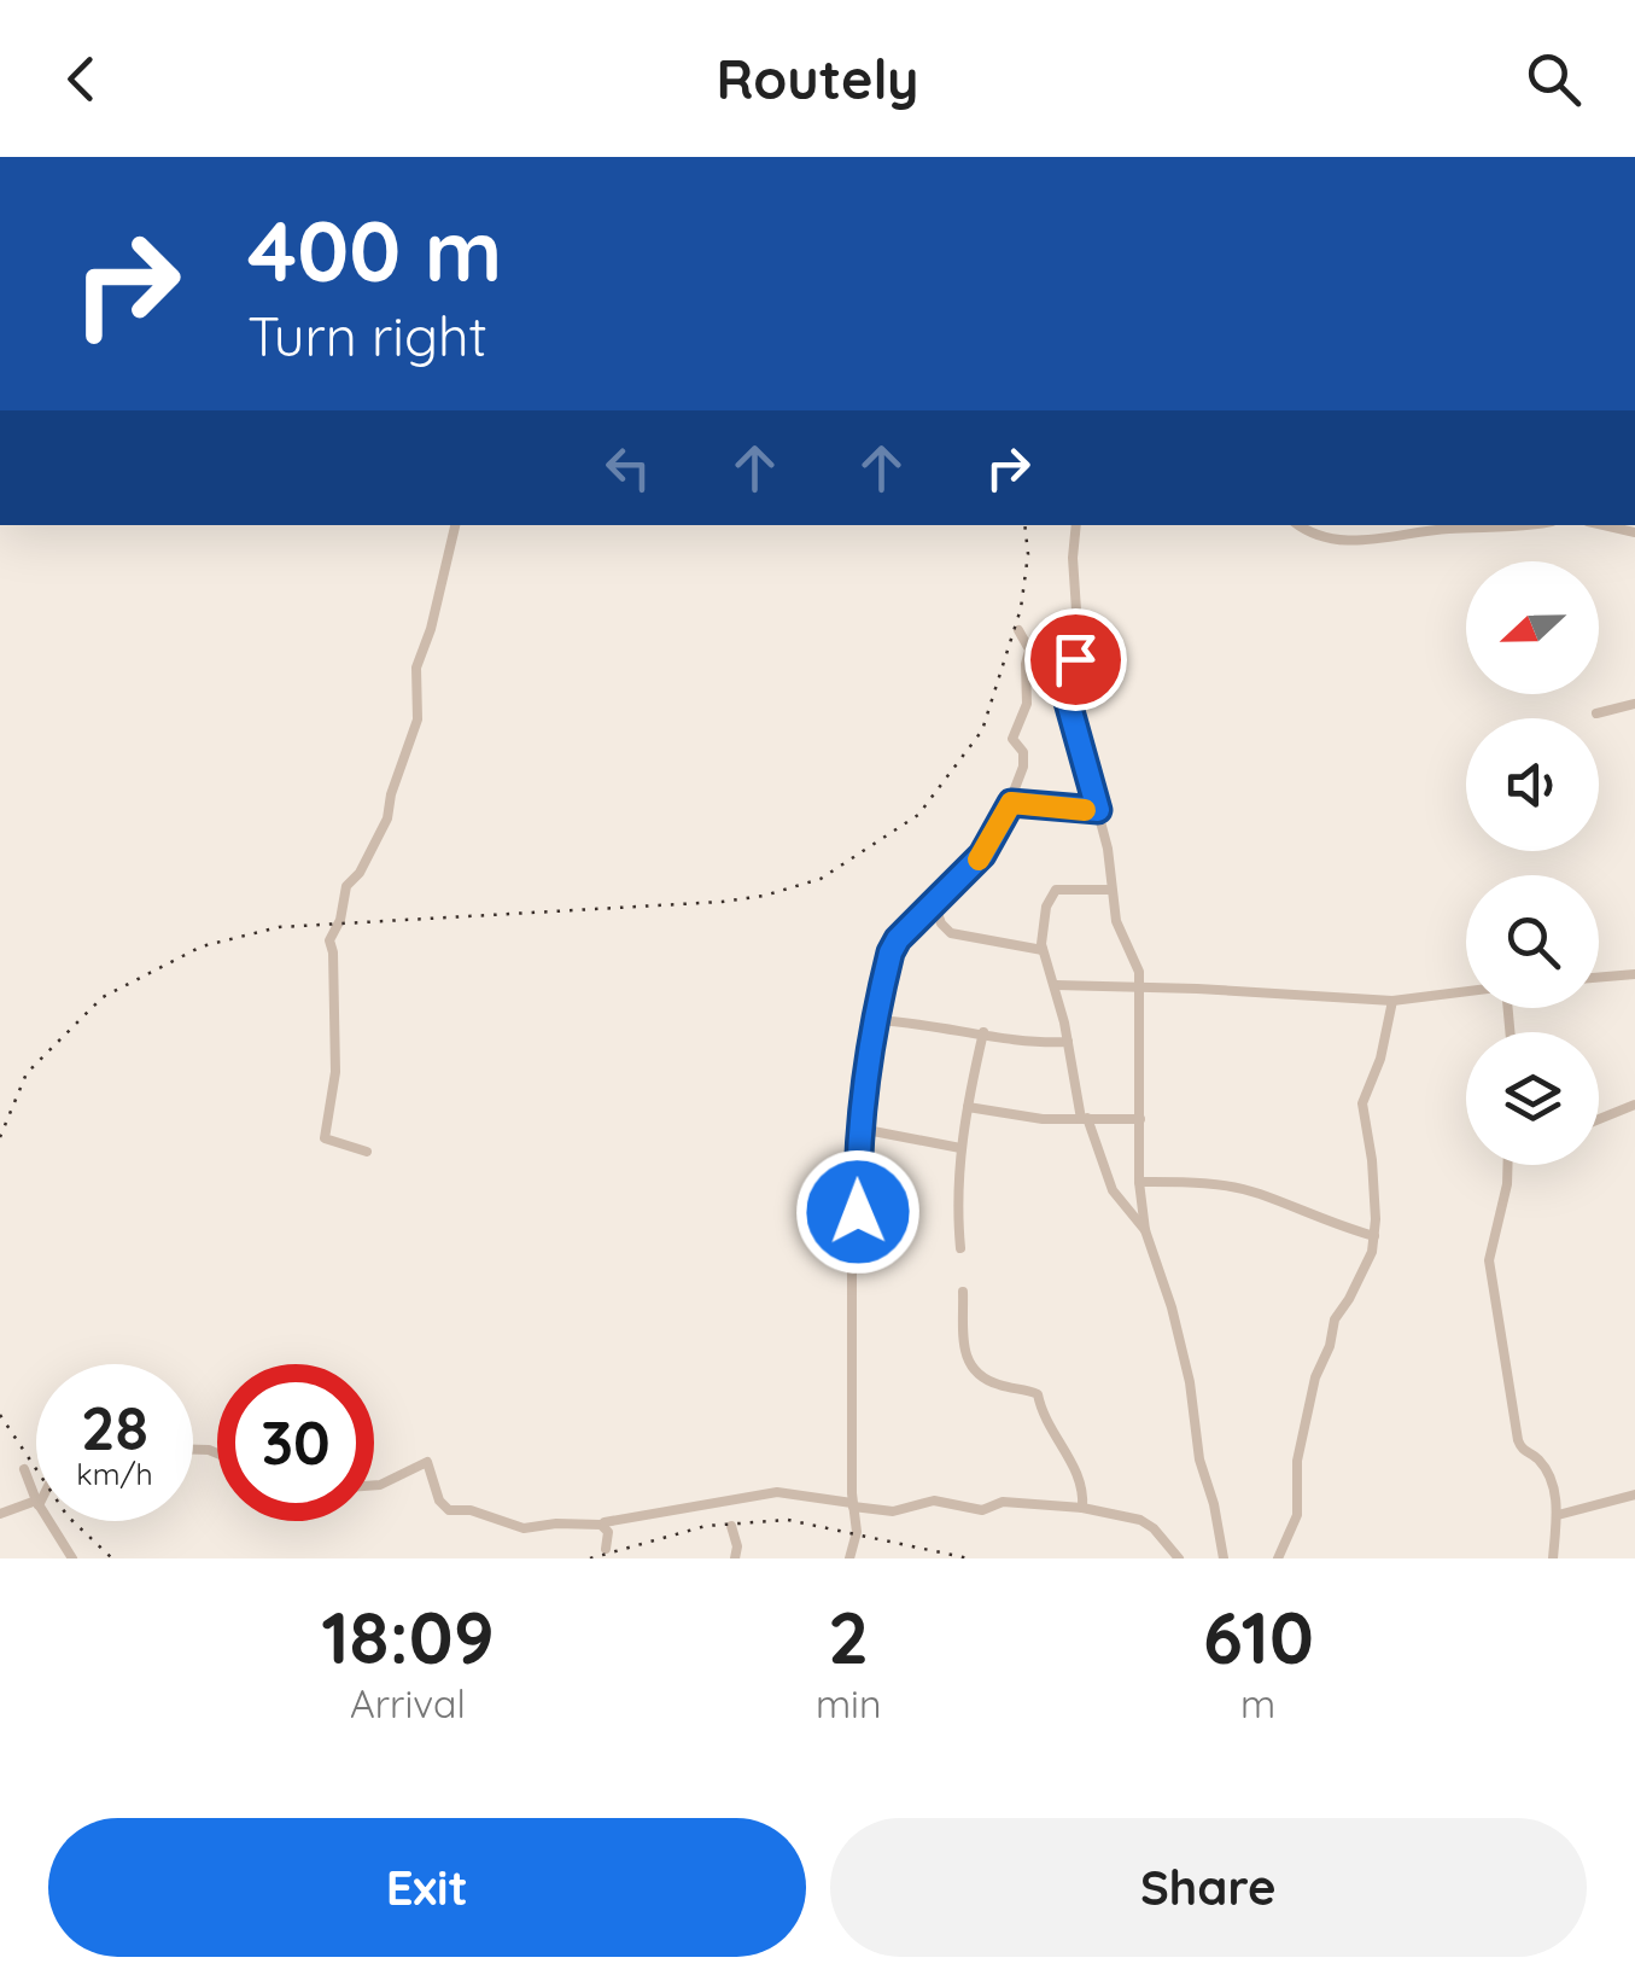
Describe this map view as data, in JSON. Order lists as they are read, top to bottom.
{
  "north": "left",
  "page": {
    "header": "Routely",
    "turn": ["400 m", "Turn right"],
    "speed": "28 km/h",
    "limit": "30",
    "eta": [
      "18:09",
      "Arrival",
      "2",
      "min",
      "610",
      "m"
    ],
    "buttons": ["Exit", "Share"]
  }
}
